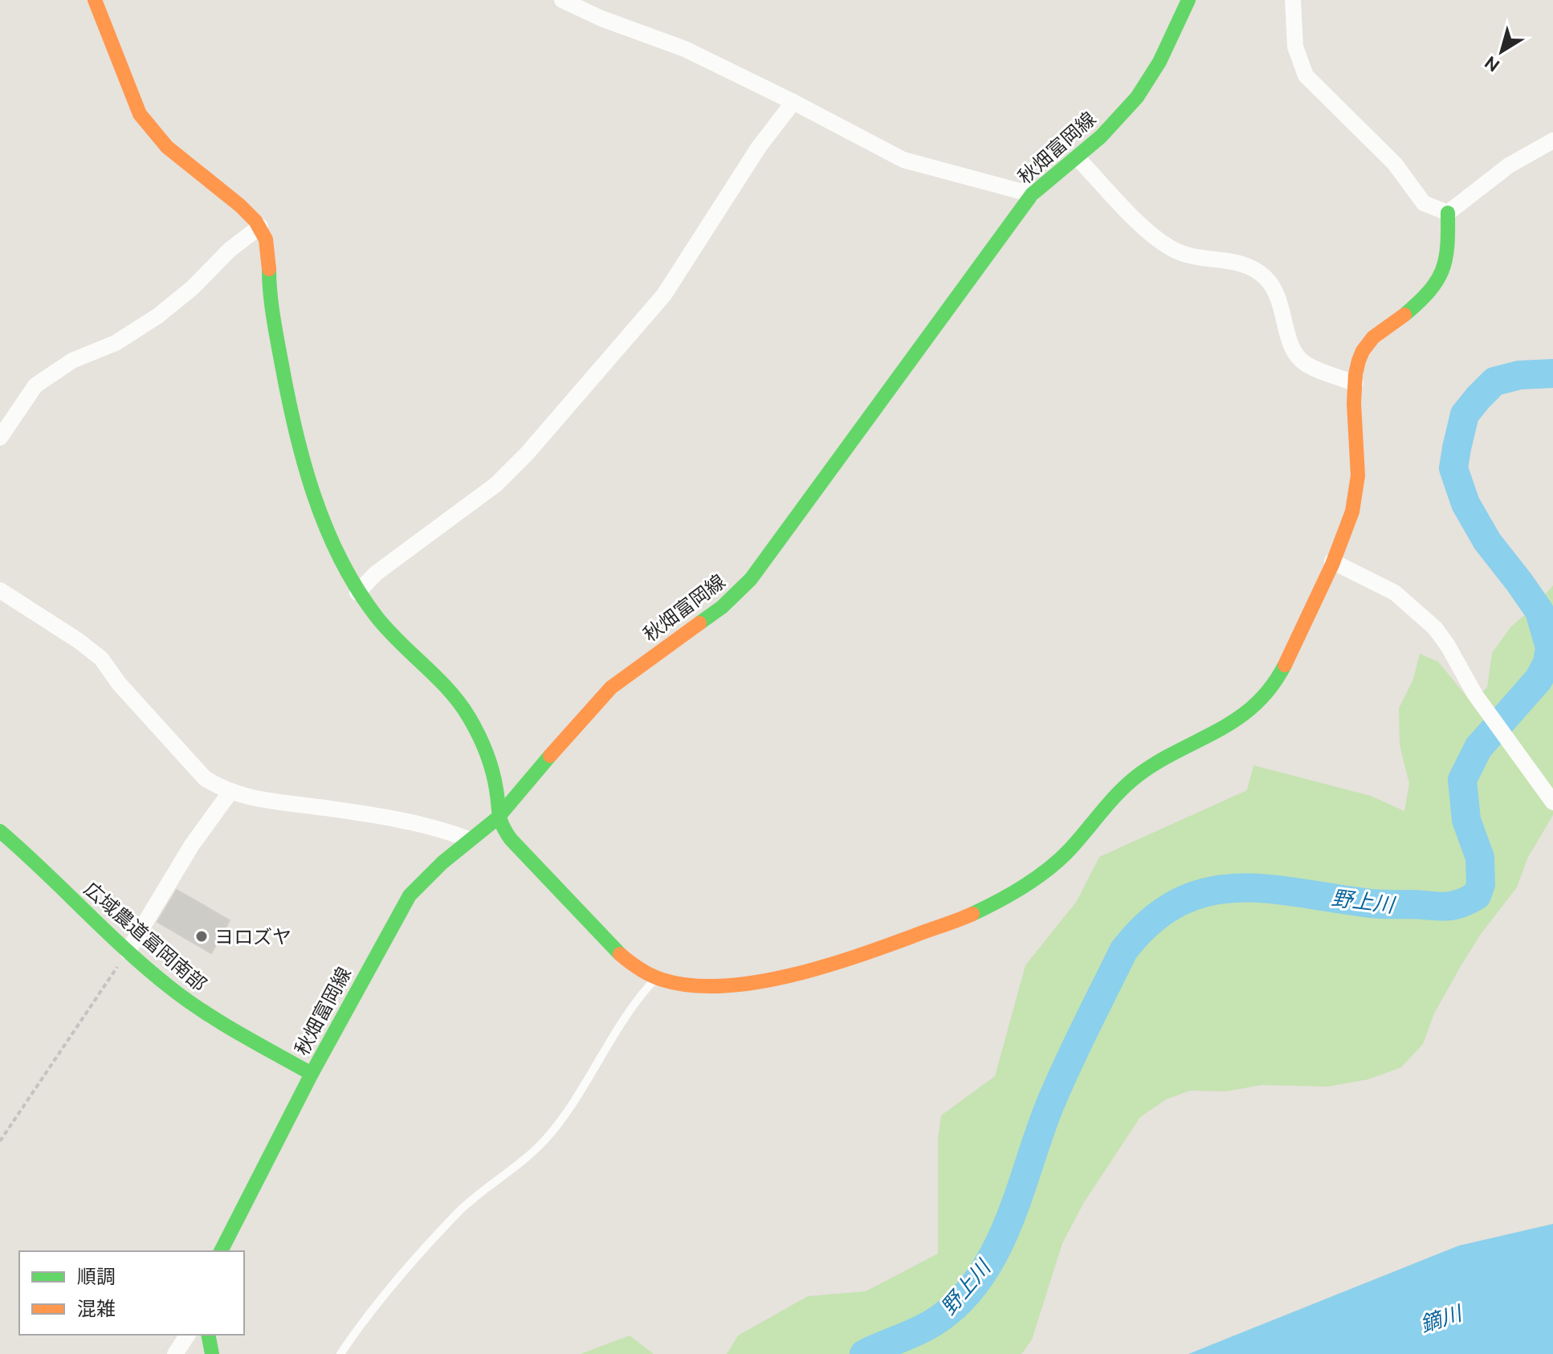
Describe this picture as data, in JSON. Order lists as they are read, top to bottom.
{
  "streets": {
    "street": ["秋畑富岡線", "広域農道富岡南部"]
  },
  "crossings": [
    ["秋畑富岡線", "広域農道富岡南部"]
  ],
  "water": ["野上川", "鏑川"],
  "places": ["ヨロズヤ"],
  "legend": ["順調", "混雑"],
  "north": "bottom left"
}
